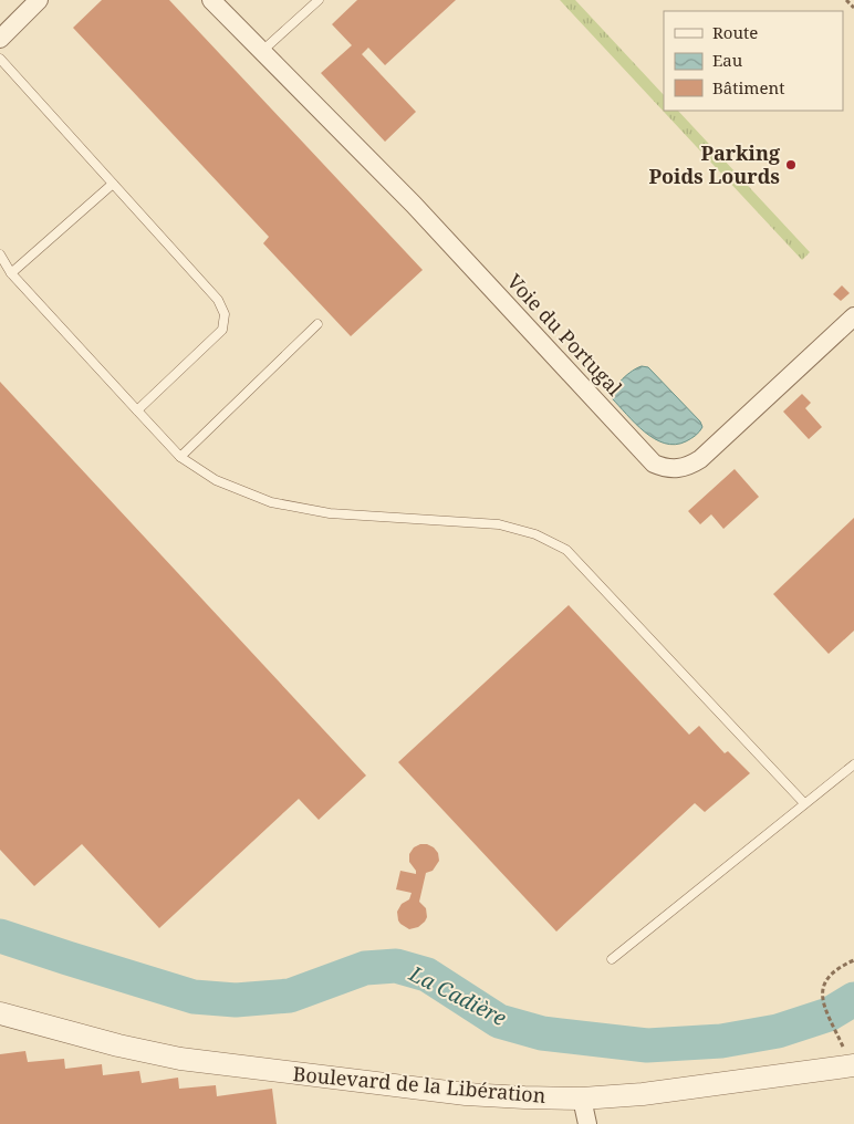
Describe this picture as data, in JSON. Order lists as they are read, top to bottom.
{
  "streets": {
    "street": ["Voie du Portugal", "Boulevard de la Libération"]
  },
  "water": ["La Cadière"],
  "places": ["Parking Poids Lourds"],
  "legend": ["Route", "Eau", "Bâtiment"]
}
